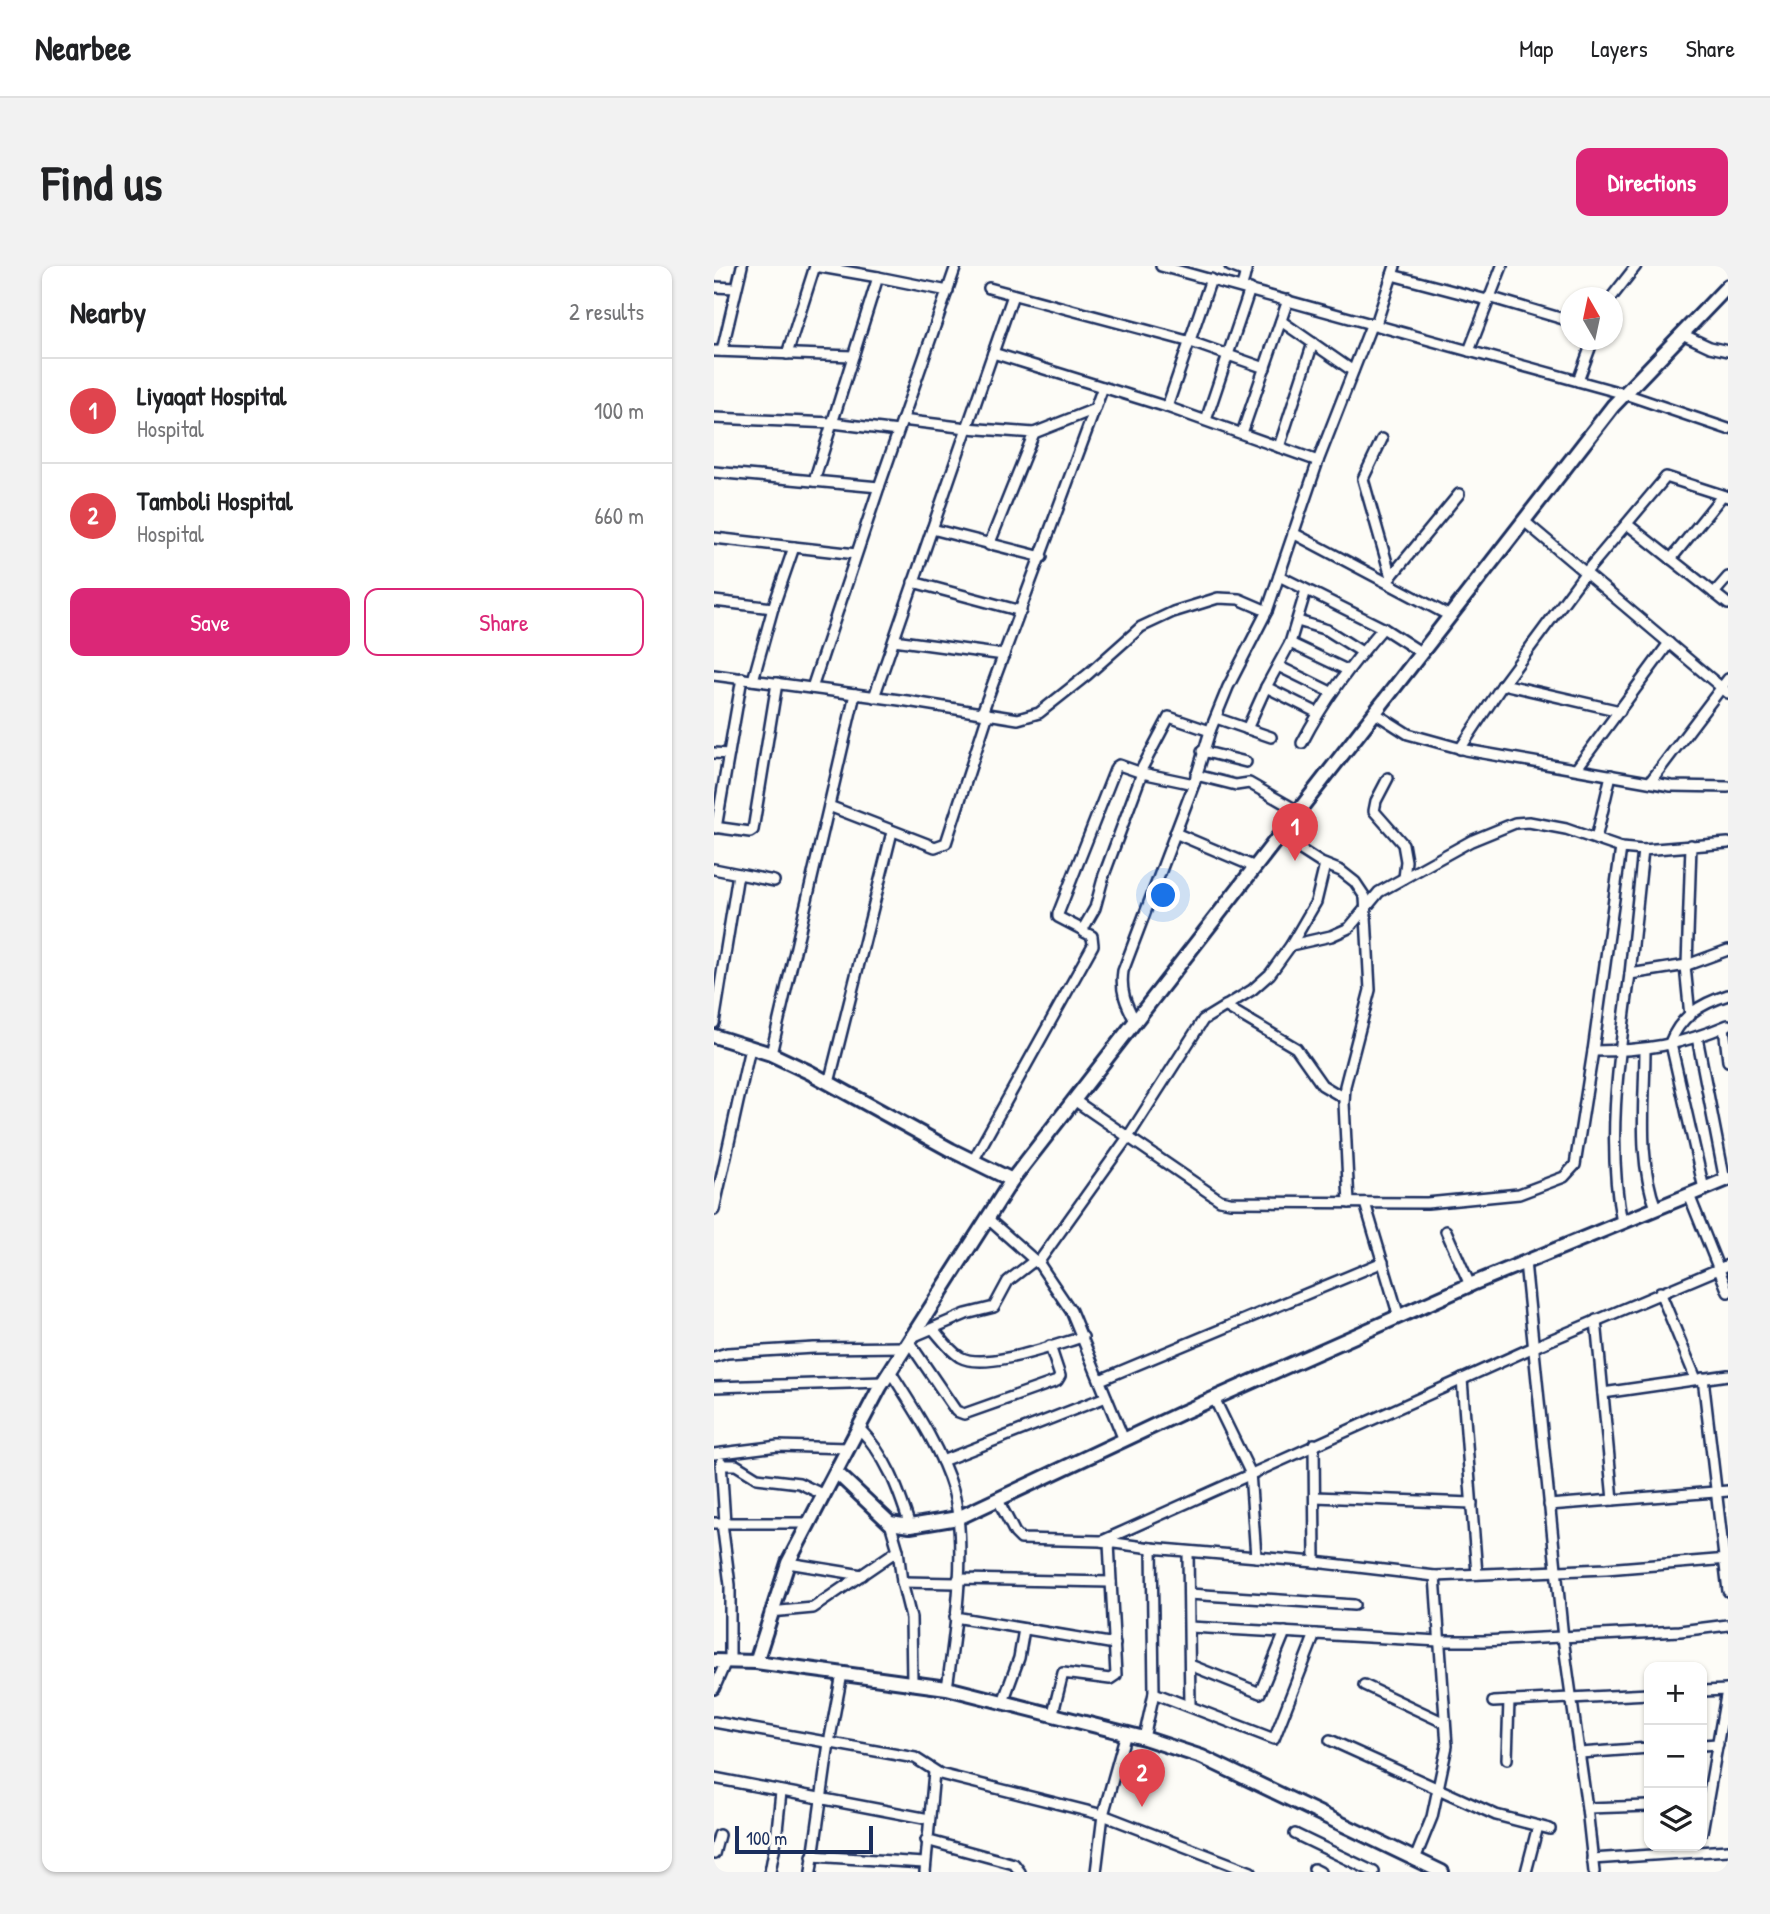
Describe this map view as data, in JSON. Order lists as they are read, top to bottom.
{
  "scale_bar": "100 m",
  "north": "top",
  "page": {
    "header": "Nearbee",
    "nav": ["Map", "Layers", "Share"],
    "buttons": [
      "Directions",
      ["Save", "Share"]
    ],
    "title": "Find us",
    "heading": ["Nearby", "2 results"],
    "list": [
      {
        "mark": "1",
        "name": "Liyaqat Hospital",
        "note": "Hospital",
        "value": "100 m"
      },
      {
        "mark": "2",
        "name": "Tamboli Hospital",
        "note": "Hospital",
        "value": "660 m"
      }
    ],
    "pins": ["1", "2"],
    "map_buttons": ["+", "−"],
    "scale": "100 m"
  }
}
